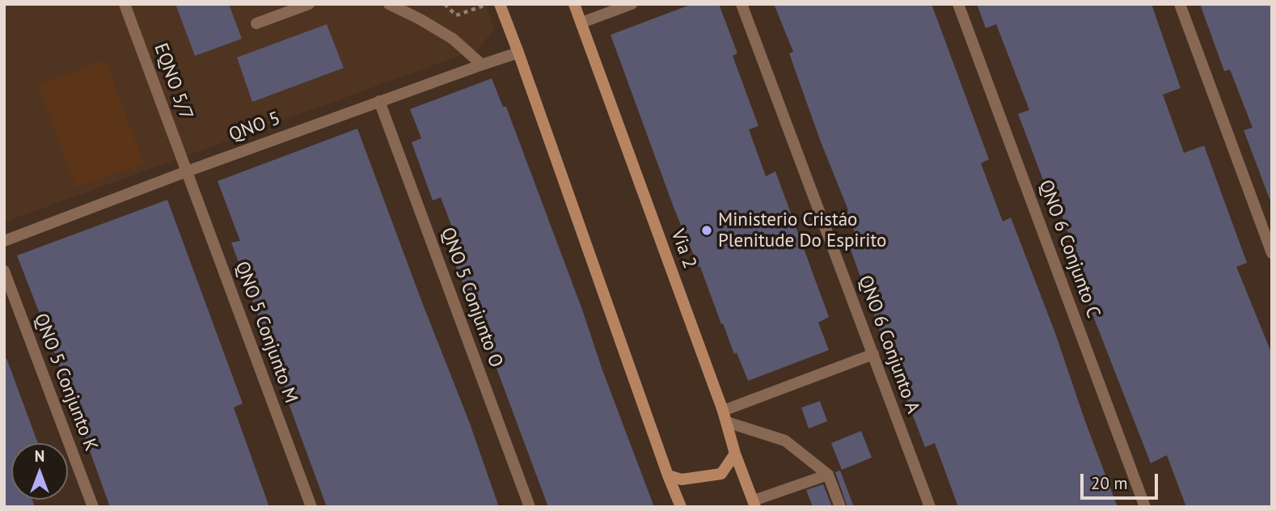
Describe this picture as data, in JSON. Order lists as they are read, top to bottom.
{
  "streets": {
    "main road": ["Via 2"],
    "street": [
      "EQNO 5/7",
      "QNO 5",
      "QNO 6 Conjunto C",
      "QNO 5 Conjunto O",
      "QNO 5 Conjunto M",
      "QNO 6 Conjunto A",
      "QNO 5 Conjunto K"
    ]
  },
  "crossings": [
    ["EQNO 5/7", "QNO 5"],
    ["EQNO 5/7", "QNO 5 Conjunto M"],
    ["QNO 5", "QNO 5 Conjunto O"],
    ["QNO 5", "QNO 5 Conjunto M"]
  ],
  "places": ["Ministerio Cristáo Plenitude Do Espirito"],
  "scale_bar": "20 m",
  "north": "top"
}
